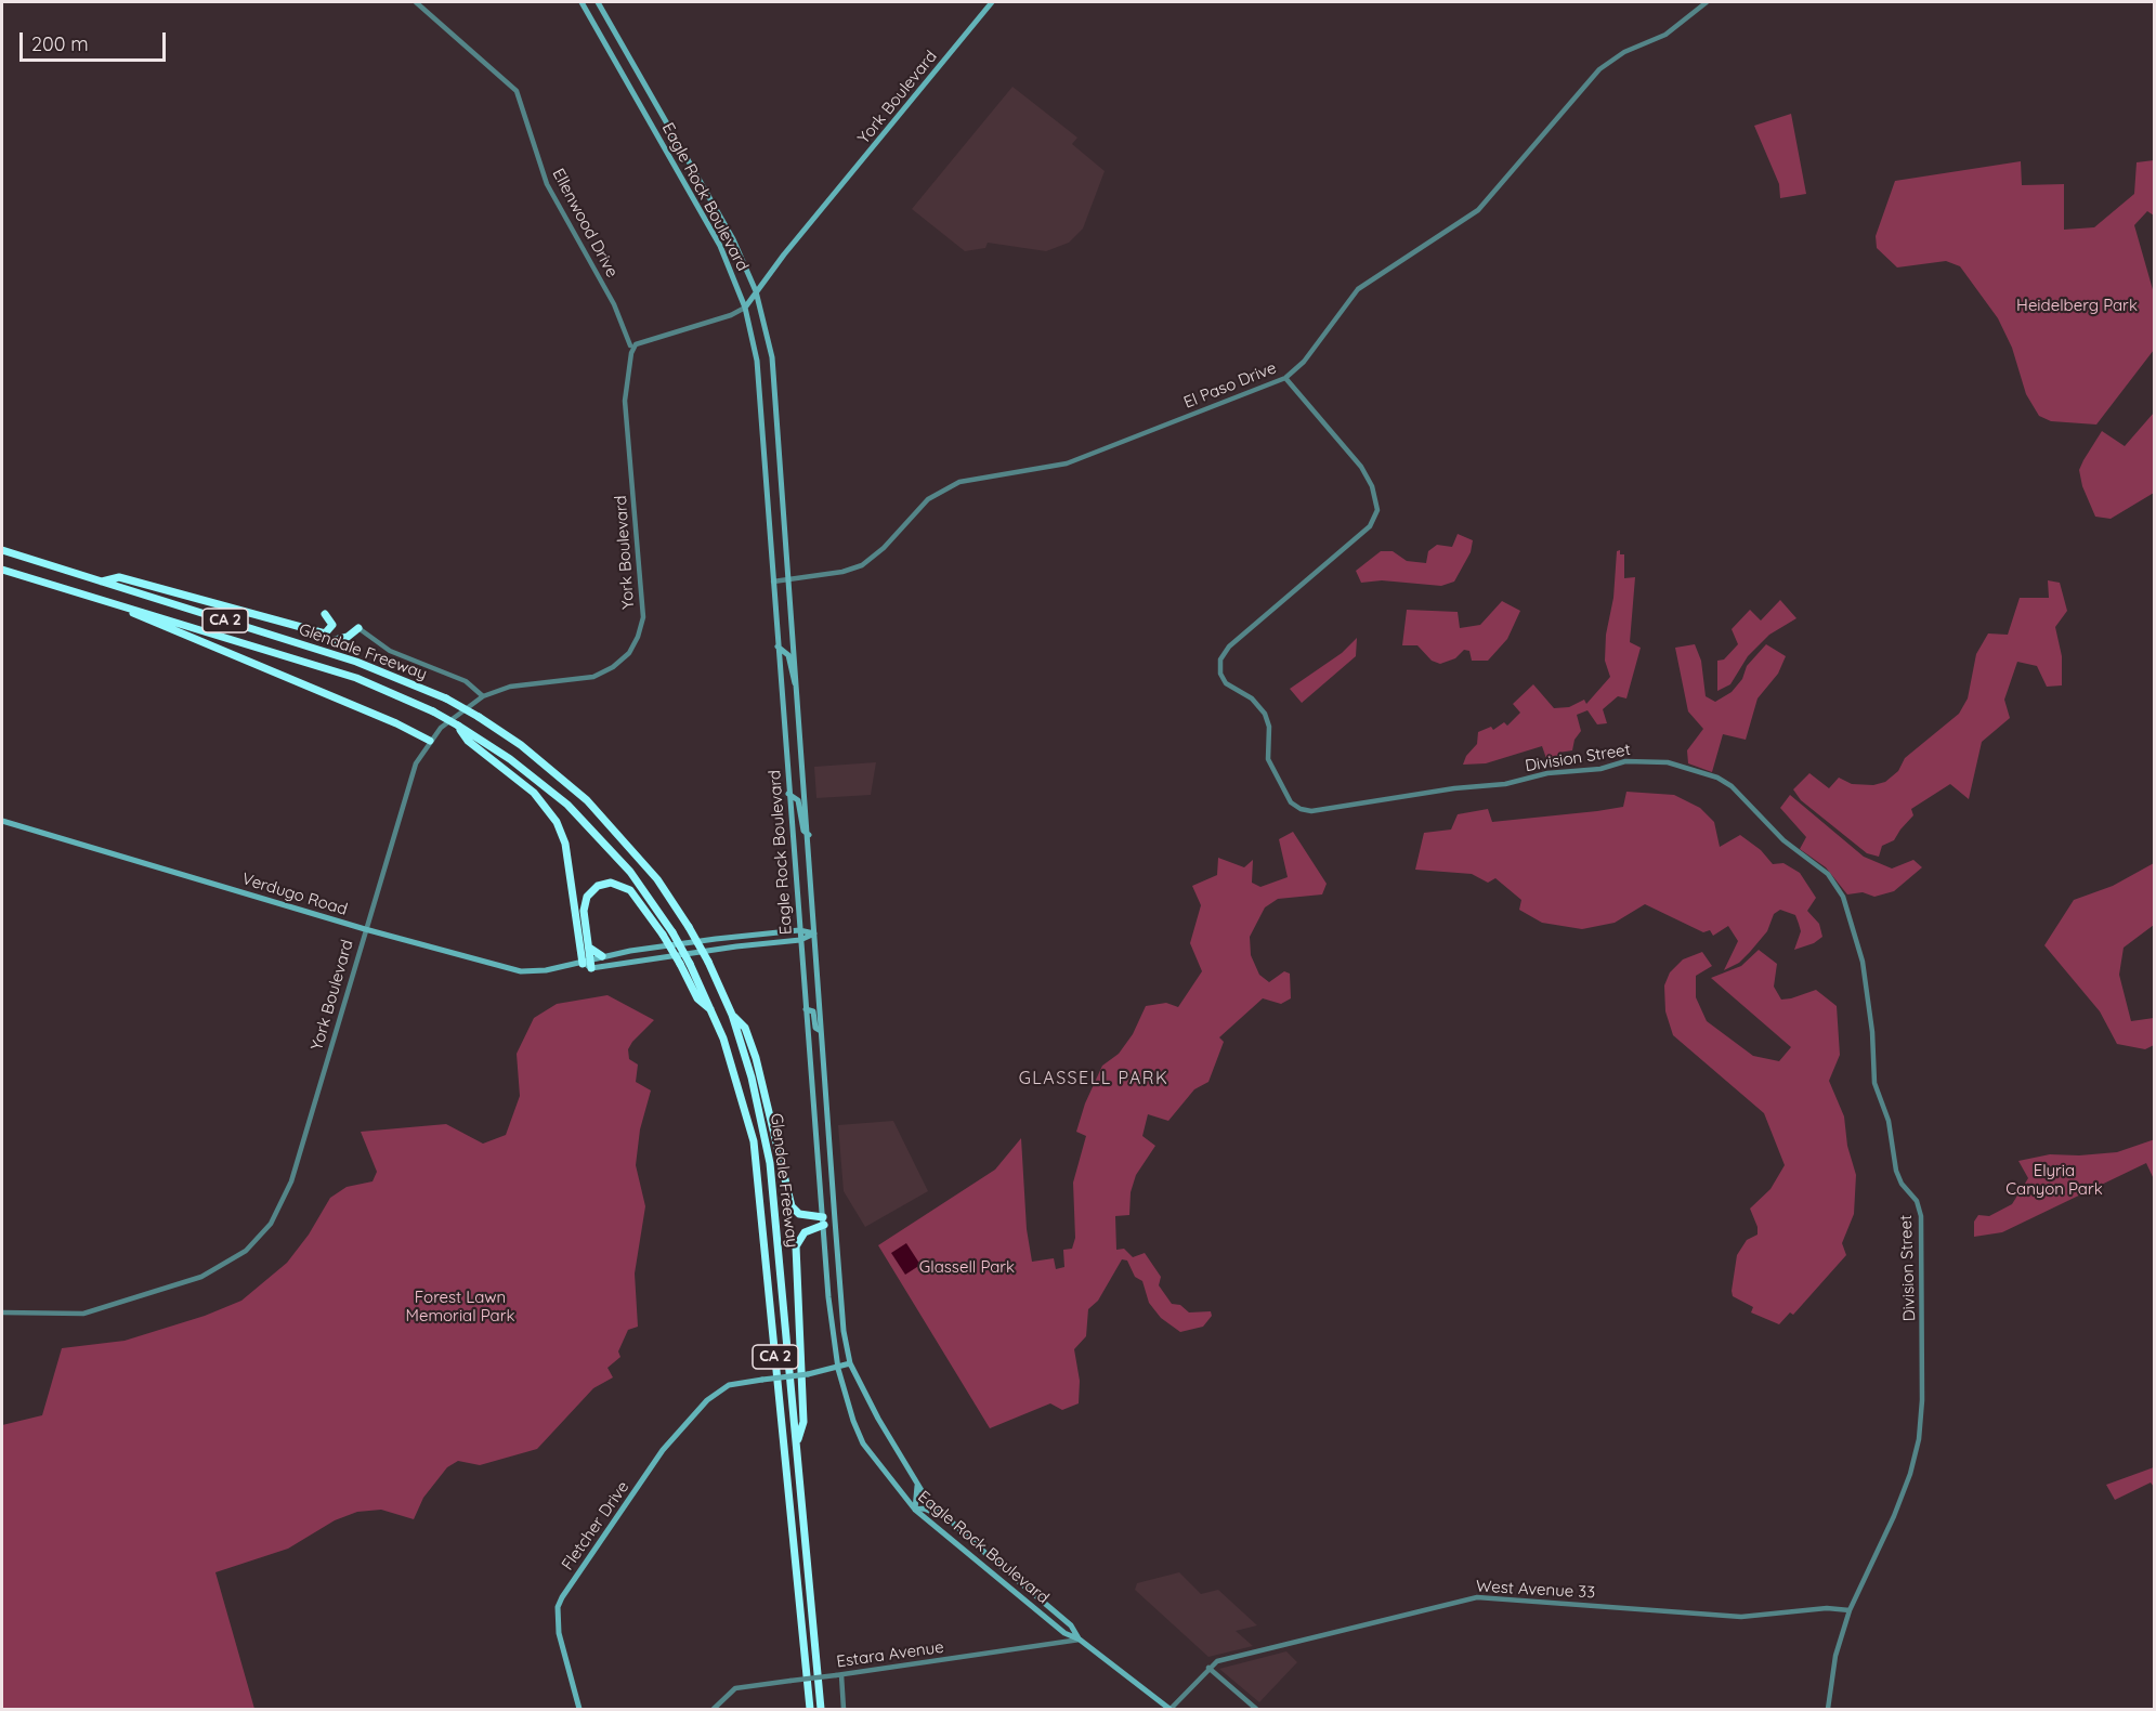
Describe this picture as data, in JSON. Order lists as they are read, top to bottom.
{
  "streets": {
    "highway": ["CA 2", "Glendale Freeway"],
    "main road": [
      "York Boulevard",
      "Eagle Rock Boulevard",
      "Verdugo Road",
      "Fletcher Drive"
    ],
    "street": [
      "Ellenwood Drive",
      "El Paso Drive",
      "Division Street",
      "West Avenue 33",
      "Estara Avenue"
    ]
  },
  "crossings": [
    ["York Boulevard", "Eagle Rock Boulevard"],
    ["York Boulevard", "Verdugo Road"],
    ["Eagle Rock Boulevard", "El Paso Drive"],
    ["Eagle Rock Boulevard", "Verdugo Road"],
    ["Eagle Rock Boulevard", "Fletcher Drive"],
    ["Eagle Rock Boulevard", "West Avenue 33"],
    ["Eagle Rock Boulevard", "Estara Avenue"],
    ["El Paso Drive", "Division Street"],
    ["Division Street", "West Avenue 33"]
  ],
  "districts": ["GLASSELL PARK"],
  "parks": [
    "Heidelberg Park",
    "Elyria Canyon Park",
    "Glassell Park",
    "Forest Lawn Memorial Park"
  ],
  "scale_bar": "200 m"
}
